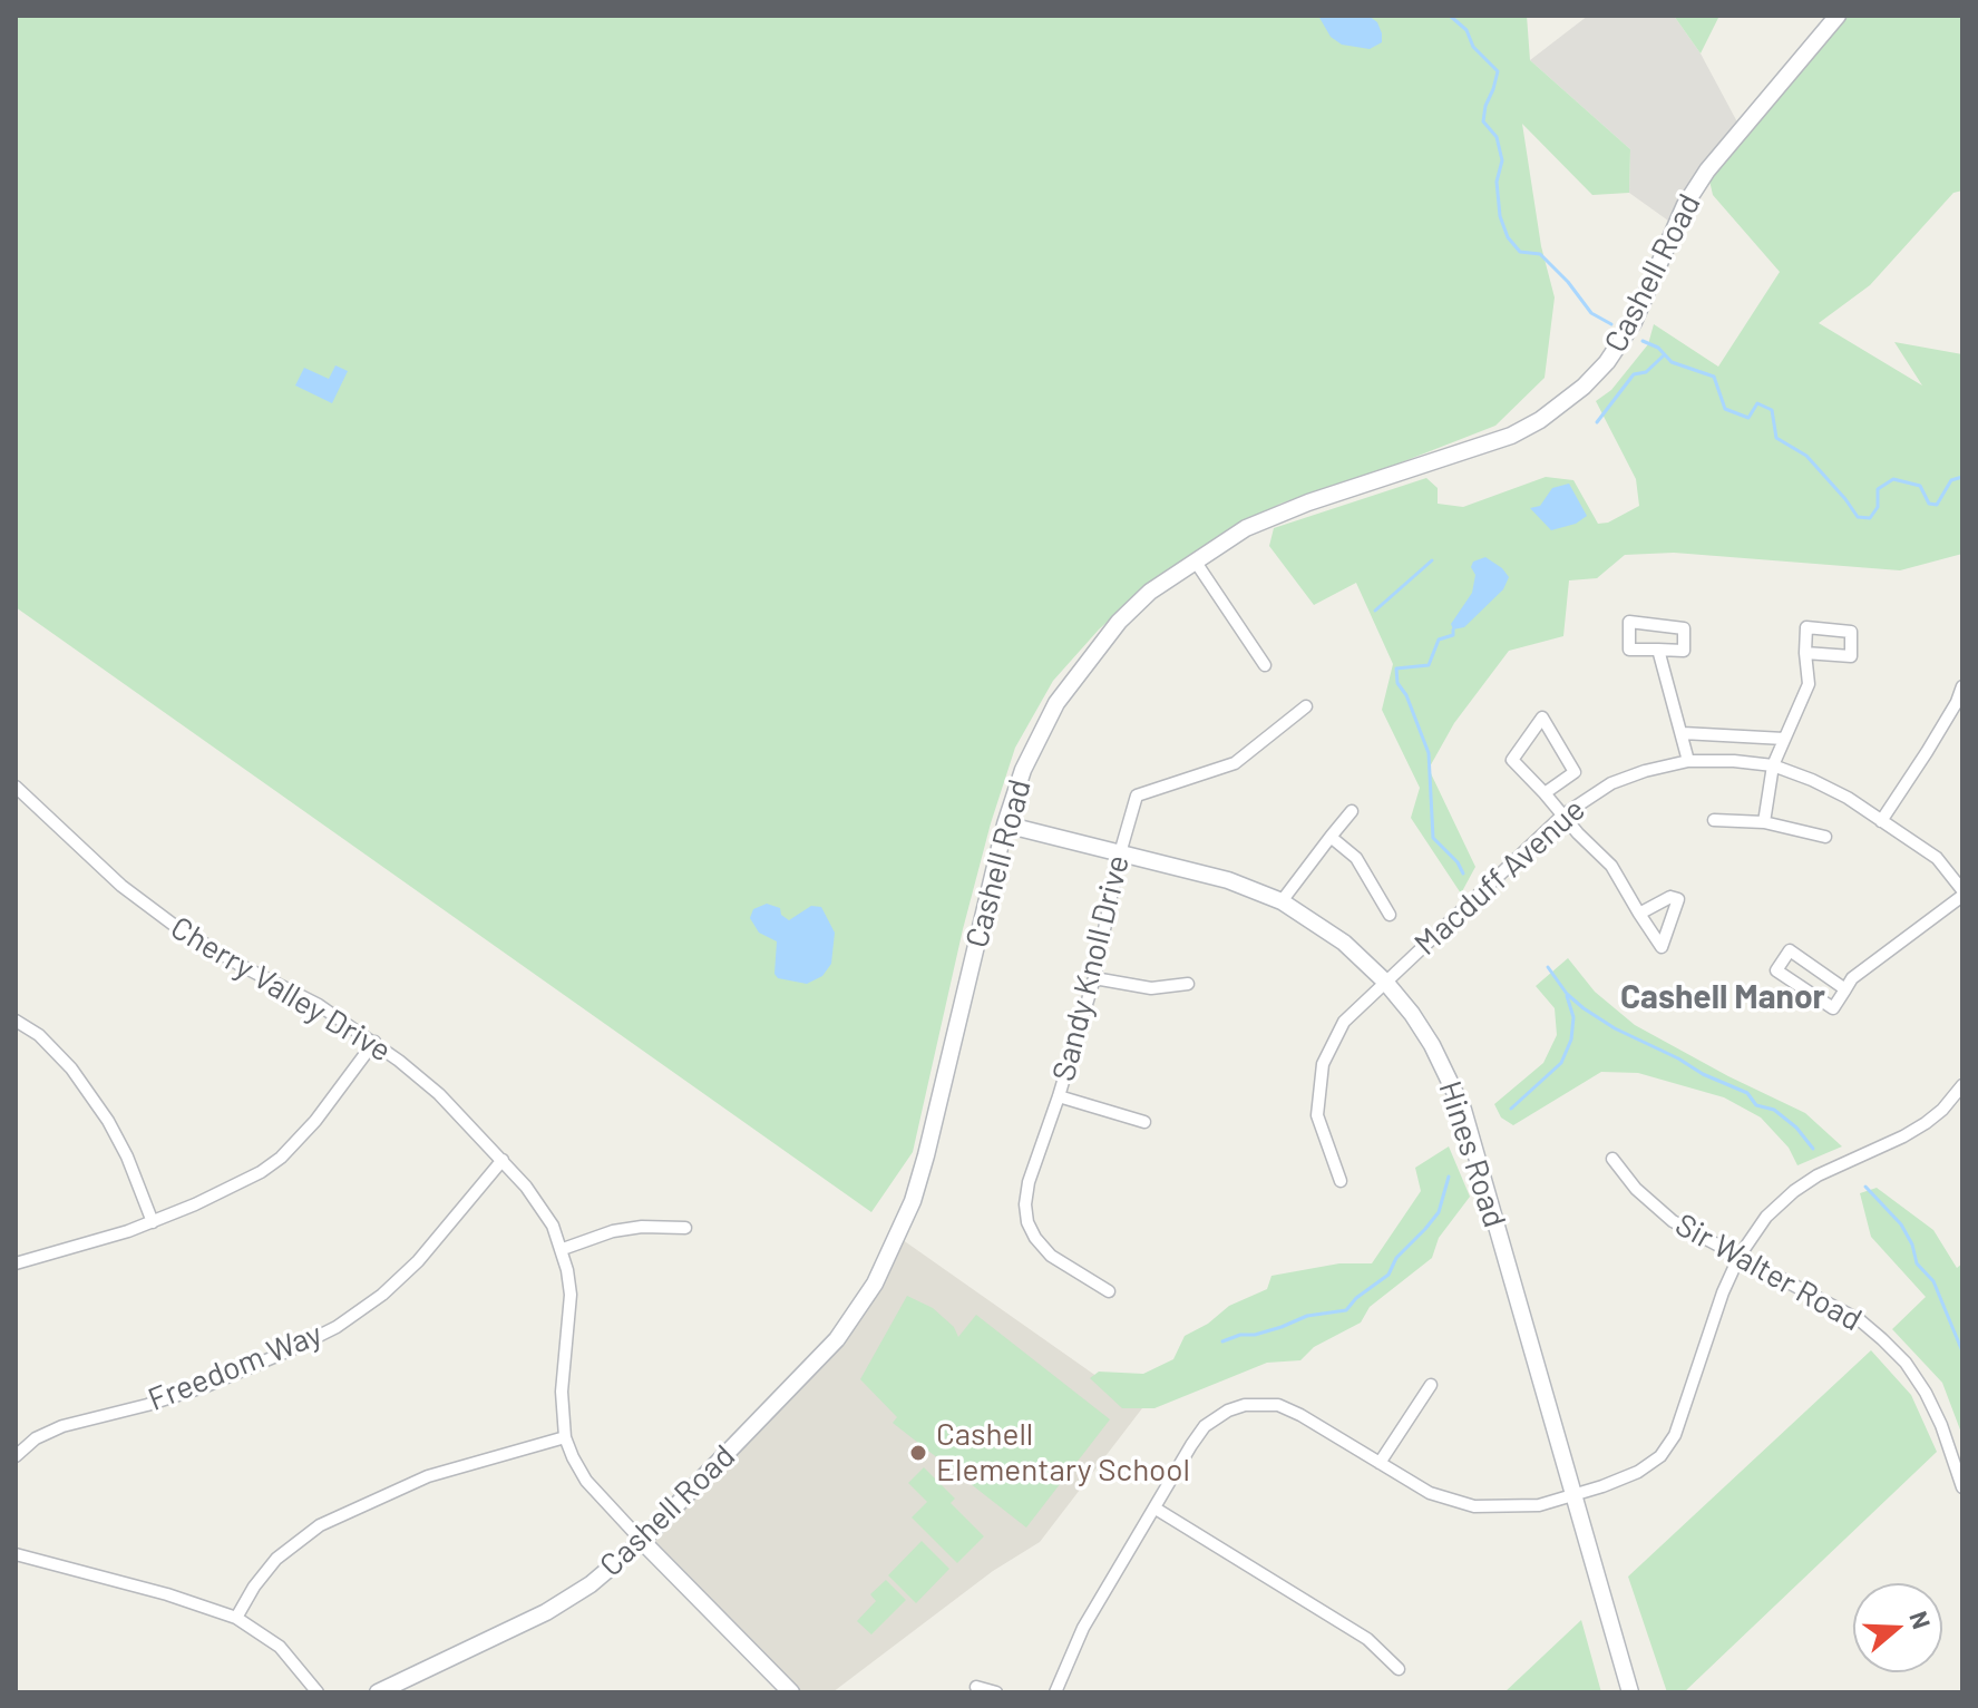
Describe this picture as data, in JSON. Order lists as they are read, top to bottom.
{
  "streets": {
    "street": [
      "Cashell Road",
      "Macduff Avenue",
      "Sandy Knoll Drive",
      "Cherry Valley Drive",
      "Hines Road",
      "Sir Walter Road",
      "Freedom Way"
    ]
  },
  "crossings": [
    ["Cashell Road", "Cherry Valley Drive"],
    ["Cashell Road", "Hines Road"],
    ["Macduff Avenue", "Hines Road"],
    ["Sandy Knoll Drive", "Hines Road"],
    ["Cherry Valley Drive", "Freedom Way"]
  ],
  "districts": ["Cashell Manor"],
  "places": ["Cashell Elementary School"],
  "north": "right"
}
